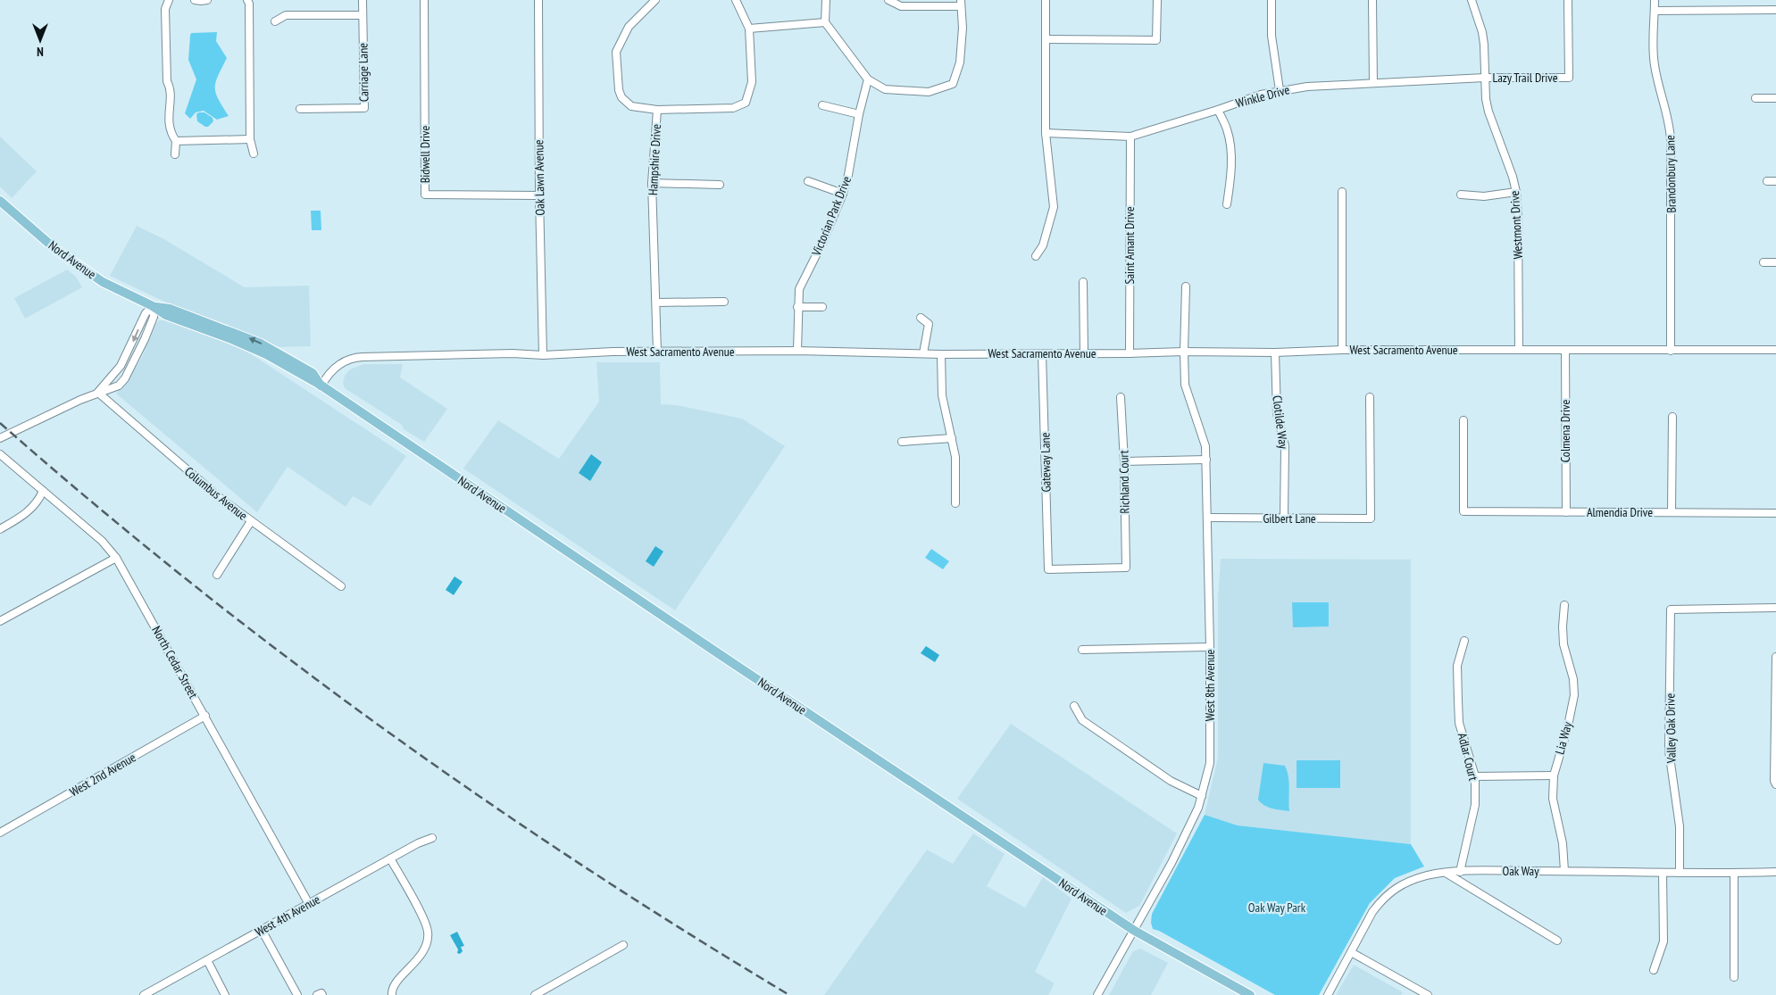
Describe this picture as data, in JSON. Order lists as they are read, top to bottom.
{
  "streets": {
    "main road": ["Nord Avenue"],
    "street": [
      "Carriage Lane",
      "Lazy Trail Drive",
      "Winkle Drive",
      "Bidwell Drive",
      "Hampshire Drive",
      "Brandonbury Lane",
      "Oak Lawn Avenue",
      "Victorian Park Drive",
      "Westmont Drive",
      "Saint Amant Drive",
      "West Sacramento Avenue",
      "Clotilde Way",
      "Colmena Drive",
      "Gateway Lane",
      "Richland Court",
      "Columbus Avenue",
      "Almendia Drive",
      "Gilbert Lane",
      "North Cedar Street",
      "West 8th Avenue",
      "Valley Oak Drive",
      "Lia Way",
      "Adlar Court",
      "West 2nd Avenue",
      "Oak Way",
      "West 4th Avenue"
    ]
  },
  "crossings": [
    ["Lazy Trail Drive", "Winkle Drive"],
    ["Lazy Trail Drive", "Westmont Drive"],
    ["Winkle Drive", "Westmont Drive"],
    ["Winkle Drive", "Saint Amant Drive"],
    ["Bidwell Drive", "Oak Lawn Avenue"],
    ["Hampshire Drive", "West Sacramento Avenue"],
    ["Brandonbury Lane", "West Sacramento Avenue"],
    ["Oak Lawn Avenue", "West Sacramento Avenue"],
    ["Victorian Park Drive", "West Sacramento Avenue"],
    ["Westmont Drive", "West Sacramento Avenue"],
    ["Saint Amant Drive", "West Sacramento Avenue"],
    ["Nord Avenue", "West Sacramento Avenue"],
    ["Nord Avenue", "West 8th Avenue"],
    ["West Sacramento Avenue", "Clotilde Way"],
    ["West Sacramento Avenue", "Colmena Drive"],
    ["West Sacramento Avenue", "Gateway Lane"],
    ["West Sacramento Avenue", "West 8th Avenue"],
    ["Clotilde Way", "Gilbert Lane"],
    ["Colmena Drive", "Almendia Drive"],
    ["Gateway Lane", "Richland Court"],
    ["Gilbert Lane", "West 8th Avenue"],
    ["North Cedar Street", "West 2nd Avenue"],
    ["North Cedar Street", "West 4th Avenue"],
    ["Valley Oak Drive", "Oak Way"],
    ["Lia Way", "Oak Way"],
    ["Adlar Court", "Oak Way"]
  ],
  "parks": ["Oak Way Park"],
  "north": "bottom"
}
